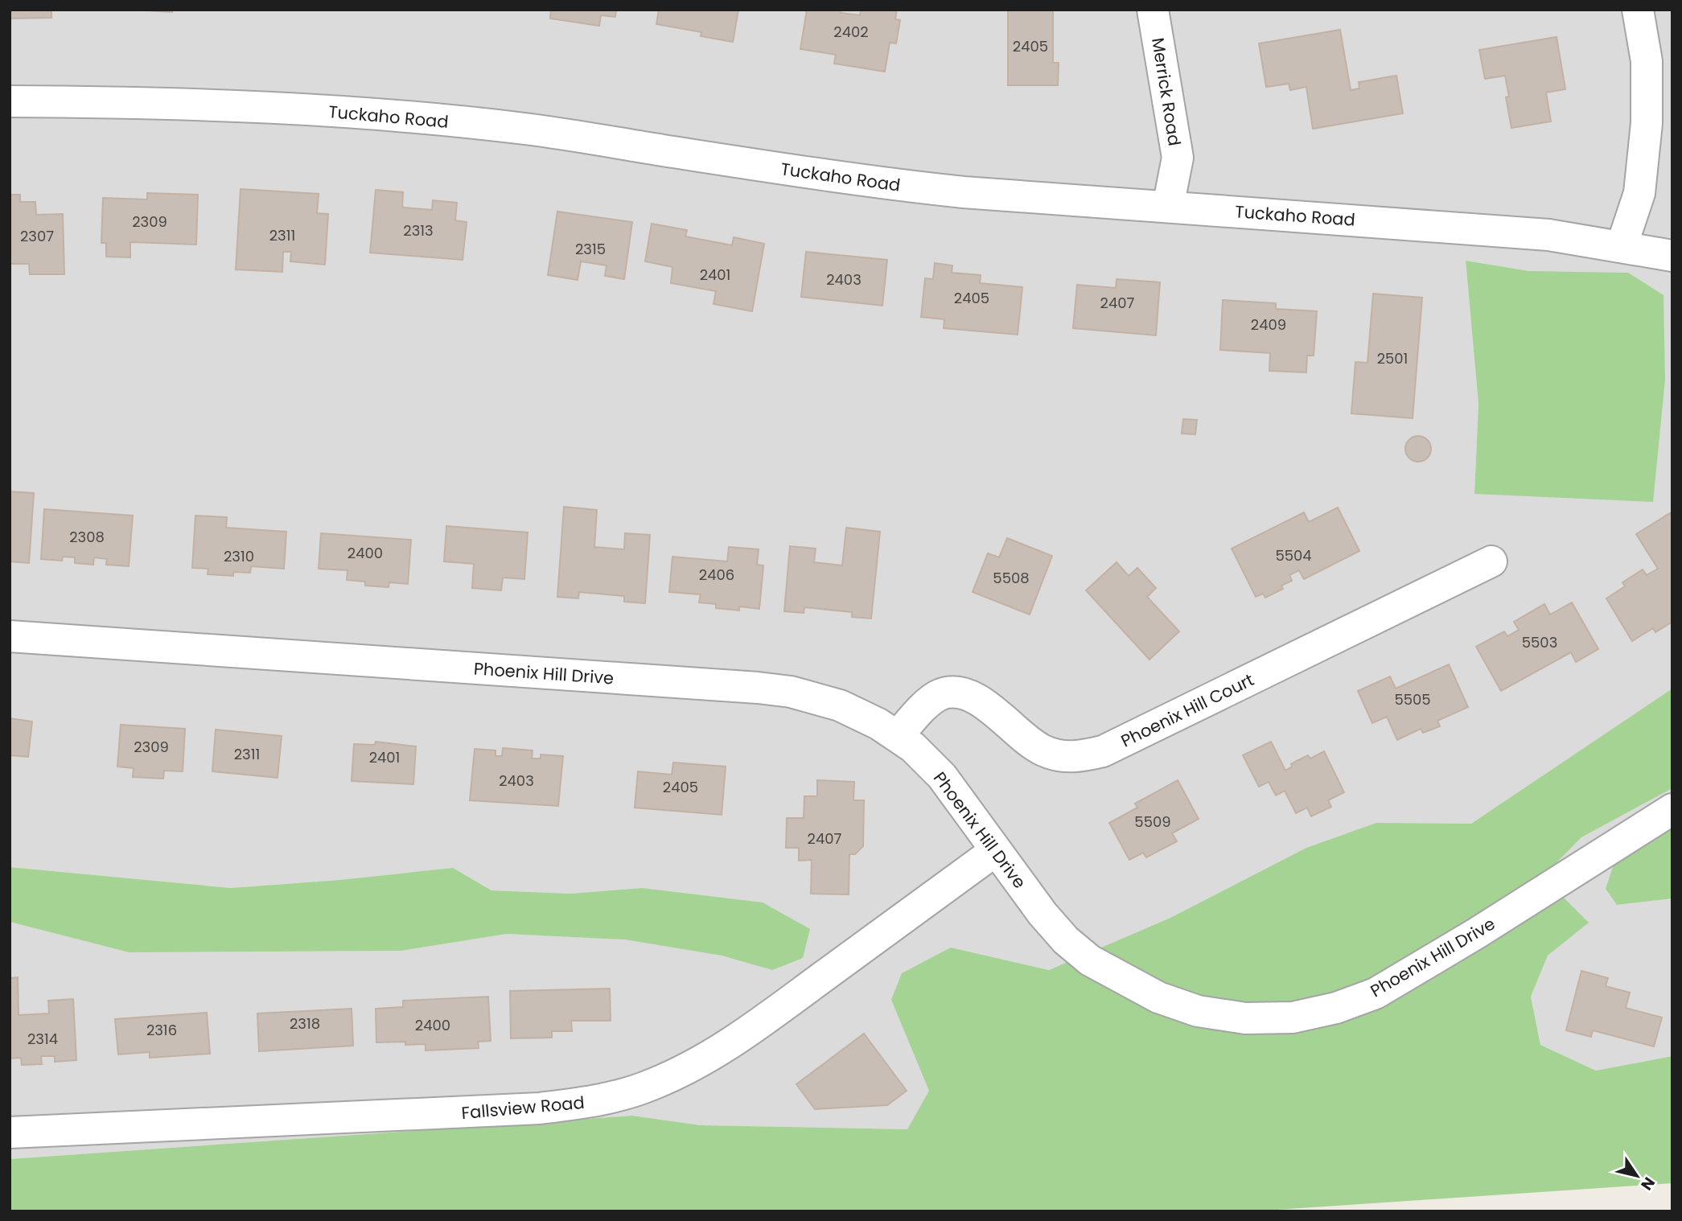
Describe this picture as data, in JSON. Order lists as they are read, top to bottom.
{
  "streets": {
    "street": [
      "Merrick Road",
      "Tuckaho Road",
      "Phoenix Hill Drive",
      "Phoenix Hill Court",
      "Fallsview Road"
    ]
  },
  "crossings": [
    ["Merrick Road", "Tuckaho Road"],
    ["Phoenix Hill Drive", "Phoenix Hill Court"],
    ["Phoenix Hill Drive", "Fallsview Road"]
  ],
  "house_numbers": [
    "2402",
    "2405",
    "2309",
    "2313",
    "2311",
    "2307",
    "2315",
    "2401",
    "2403",
    "2405",
    "2407",
    "2409",
    "2501",
    "2308",
    "2400",
    "5504",
    "2310",
    "2406",
    "5508",
    "5503",
    "5505",
    "2309",
    "2311",
    "2401",
    "2403",
    "2405",
    "5509",
    "2407",
    "2318",
    "2400",
    "2316",
    "2314"
  ],
  "north": "bottom right"
}
